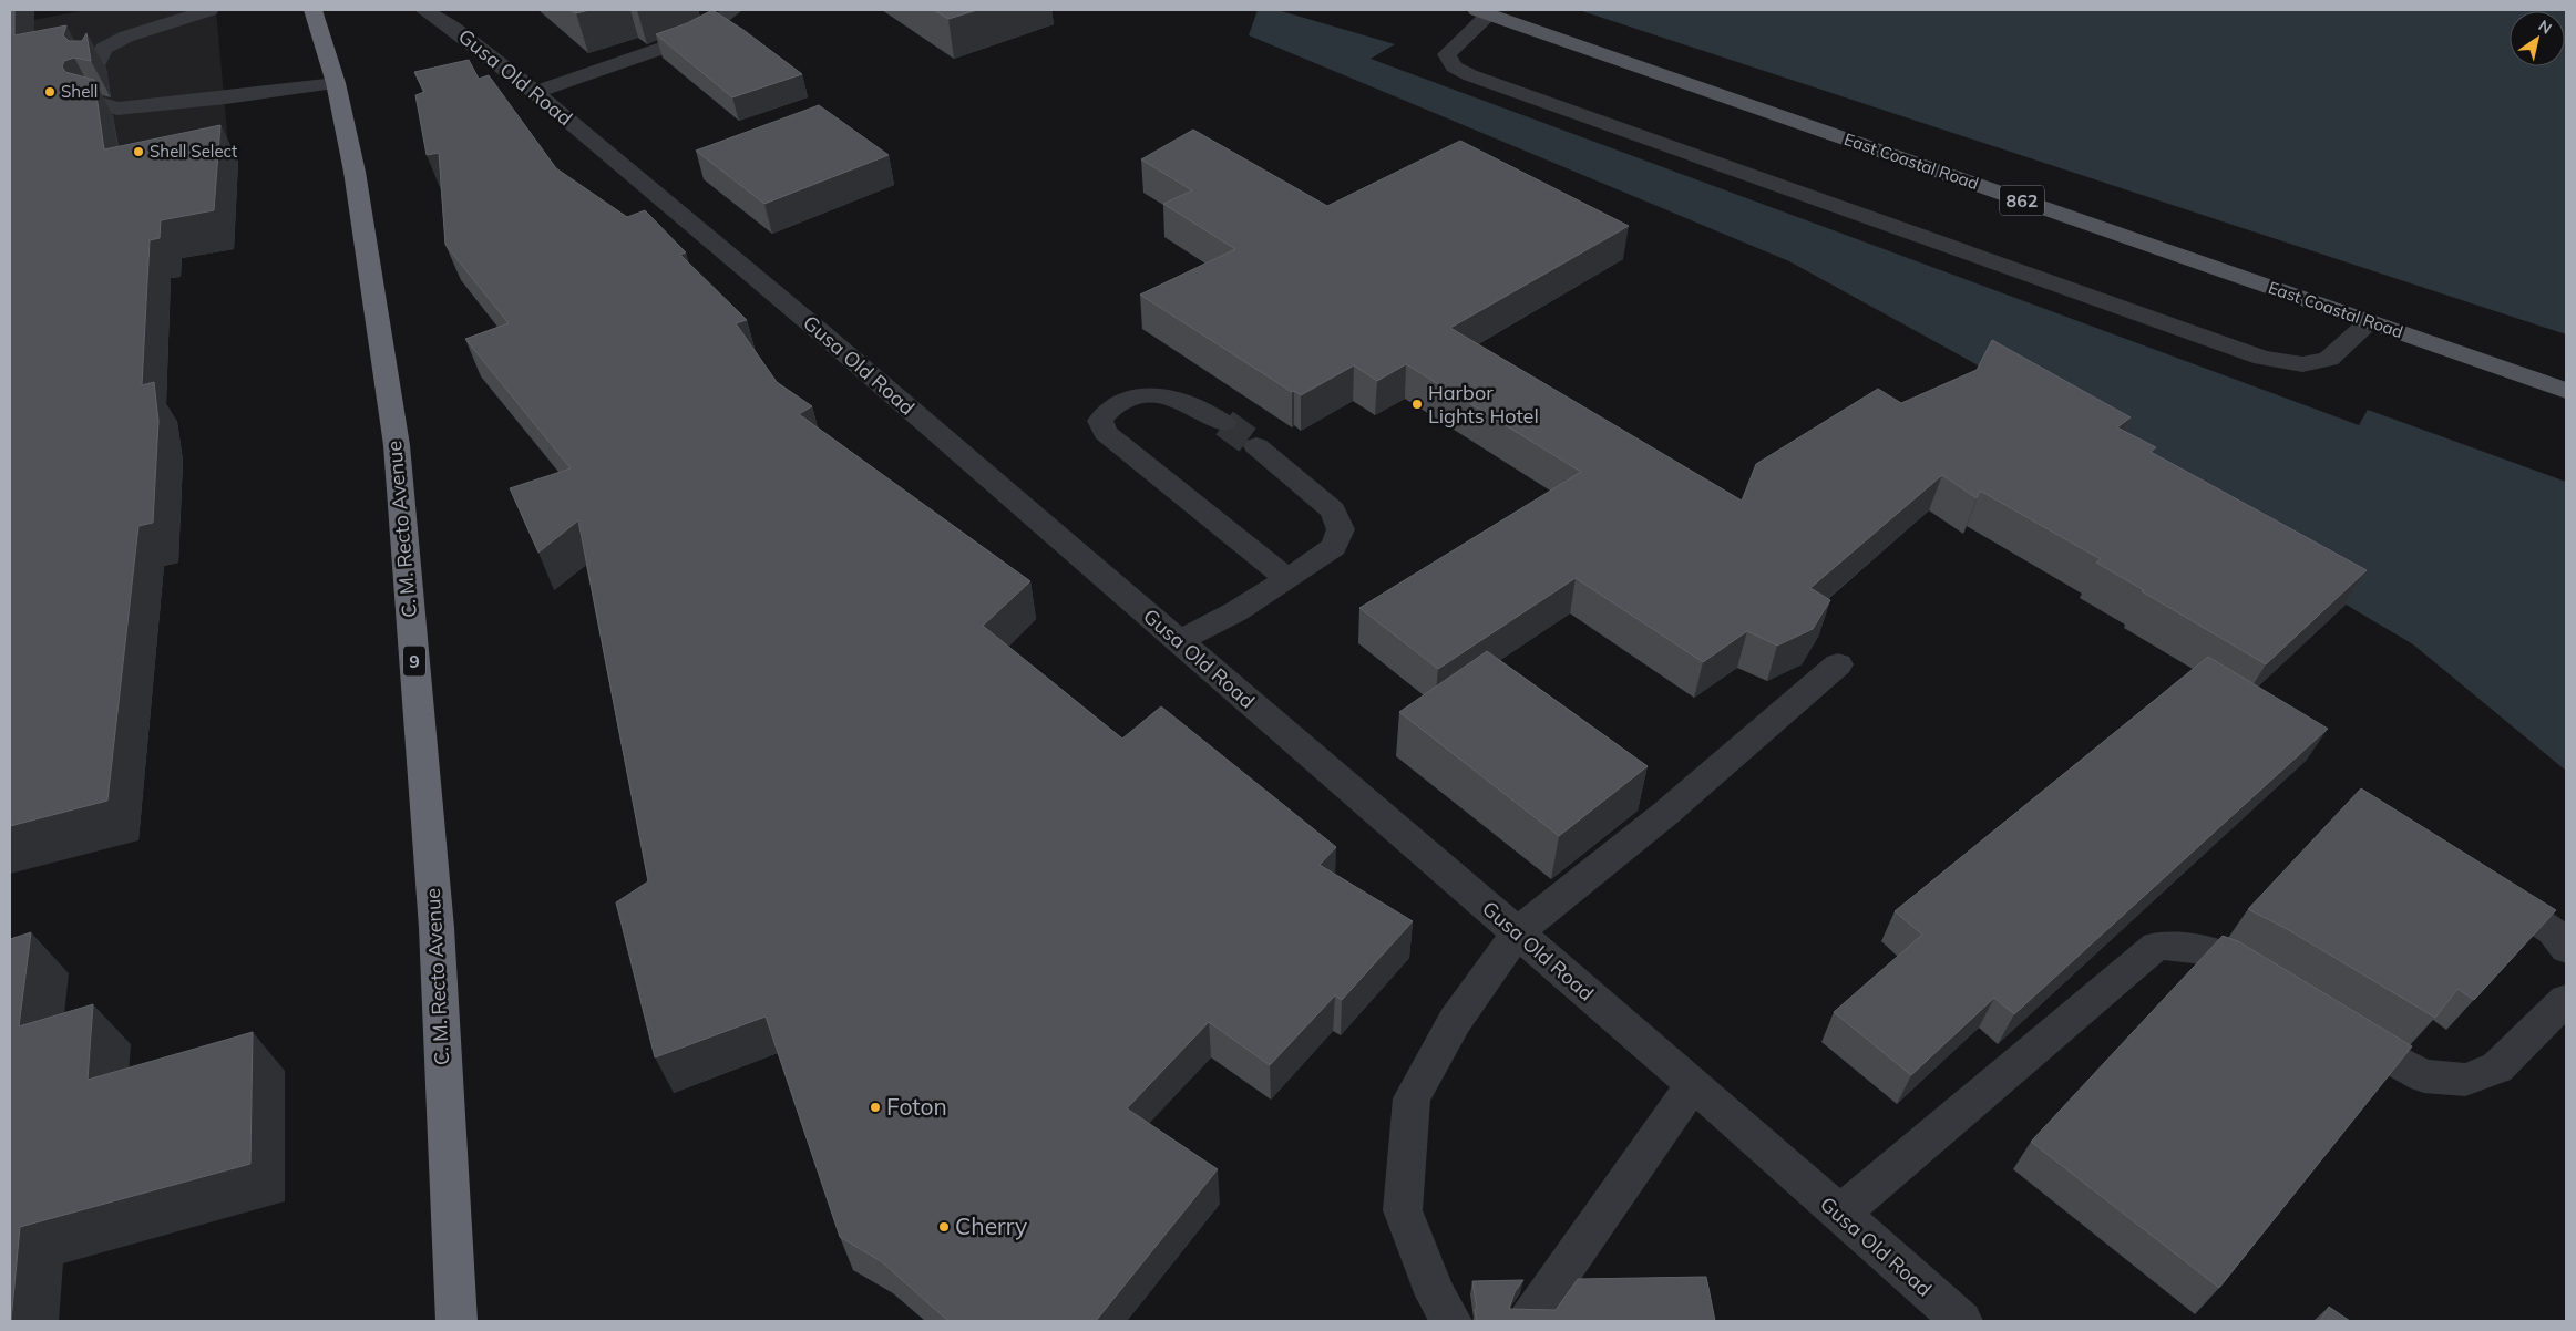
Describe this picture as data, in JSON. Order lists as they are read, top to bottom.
{
  "streets": {
    "highway": ["C. M. Recto Avenue", "9"],
    "main road": ["East Coastal Road", "862"],
    "street": ["Gusa Old Road"]
  },
  "places": [
    "Shell",
    "Shell Select",
    "Harbor Lights Hotel",
    "Foton",
    "Cherry"
  ],
  "north": "top right"
}
